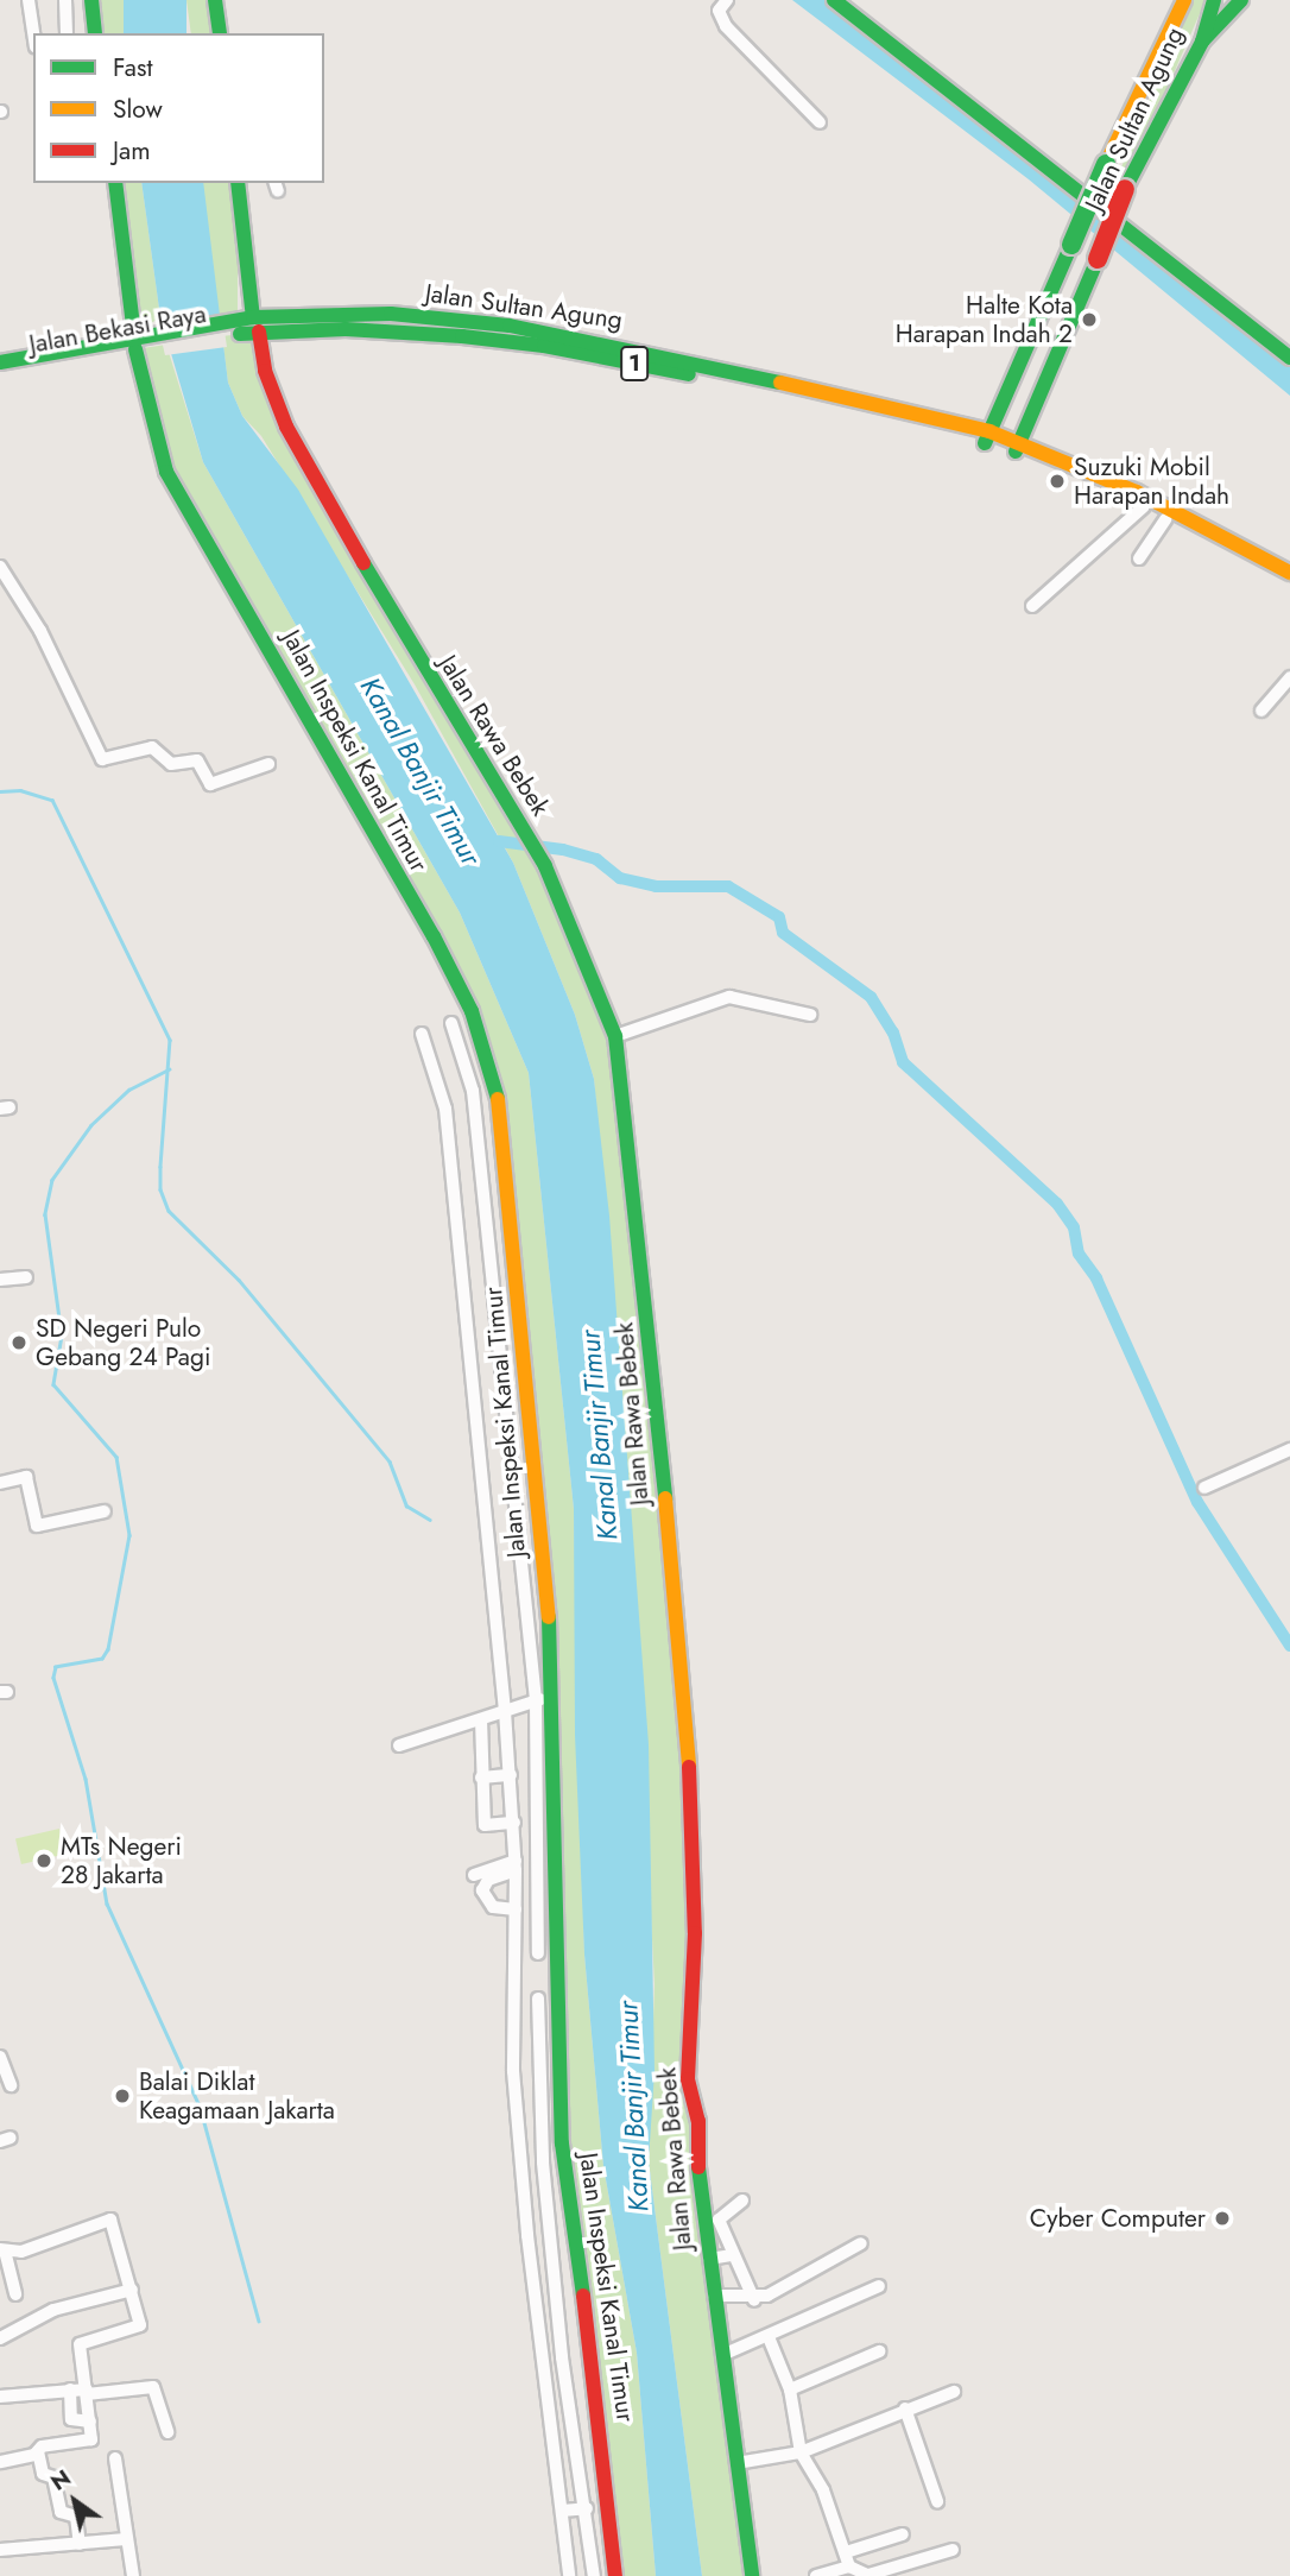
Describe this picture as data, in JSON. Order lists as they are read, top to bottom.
{
  "streets": {
    "main road": [
      "Jalan Sultan Agung",
      "Jalan Bekasi Raya",
      "1",
      "Jalan Rawa Bebek",
      "Jalan Inspeksi Kanal Timur"
    ]
  },
  "crossings": [
    ["Jalan Sultan Agung", "Jalan Bekasi Raya"],
    ["Jalan Sultan Agung", "Jalan Rawa Bebek"],
    ["Jalan Bekasi Raya", "Jalan Rawa Bebek"],
    ["Jalan Bekasi Raya", "Jalan Inspeksi Kanal Timur"]
  ],
  "water": ["Kanal Banjir Timur"],
  "places": [
    "Halte Kota Harapan Indah 2",
    "Suzuki Mobil Harapan Indah",
    "SD Negeri Pulo Gebang 24 Pagi",
    "MTs Negeri 28 Jakarta",
    "Balai Diklat Keagamaan Jakarta",
    "Cyber Computer"
  ],
  "legend": ["Fast", "Slow", "Jam"],
  "north": "top left"
}
